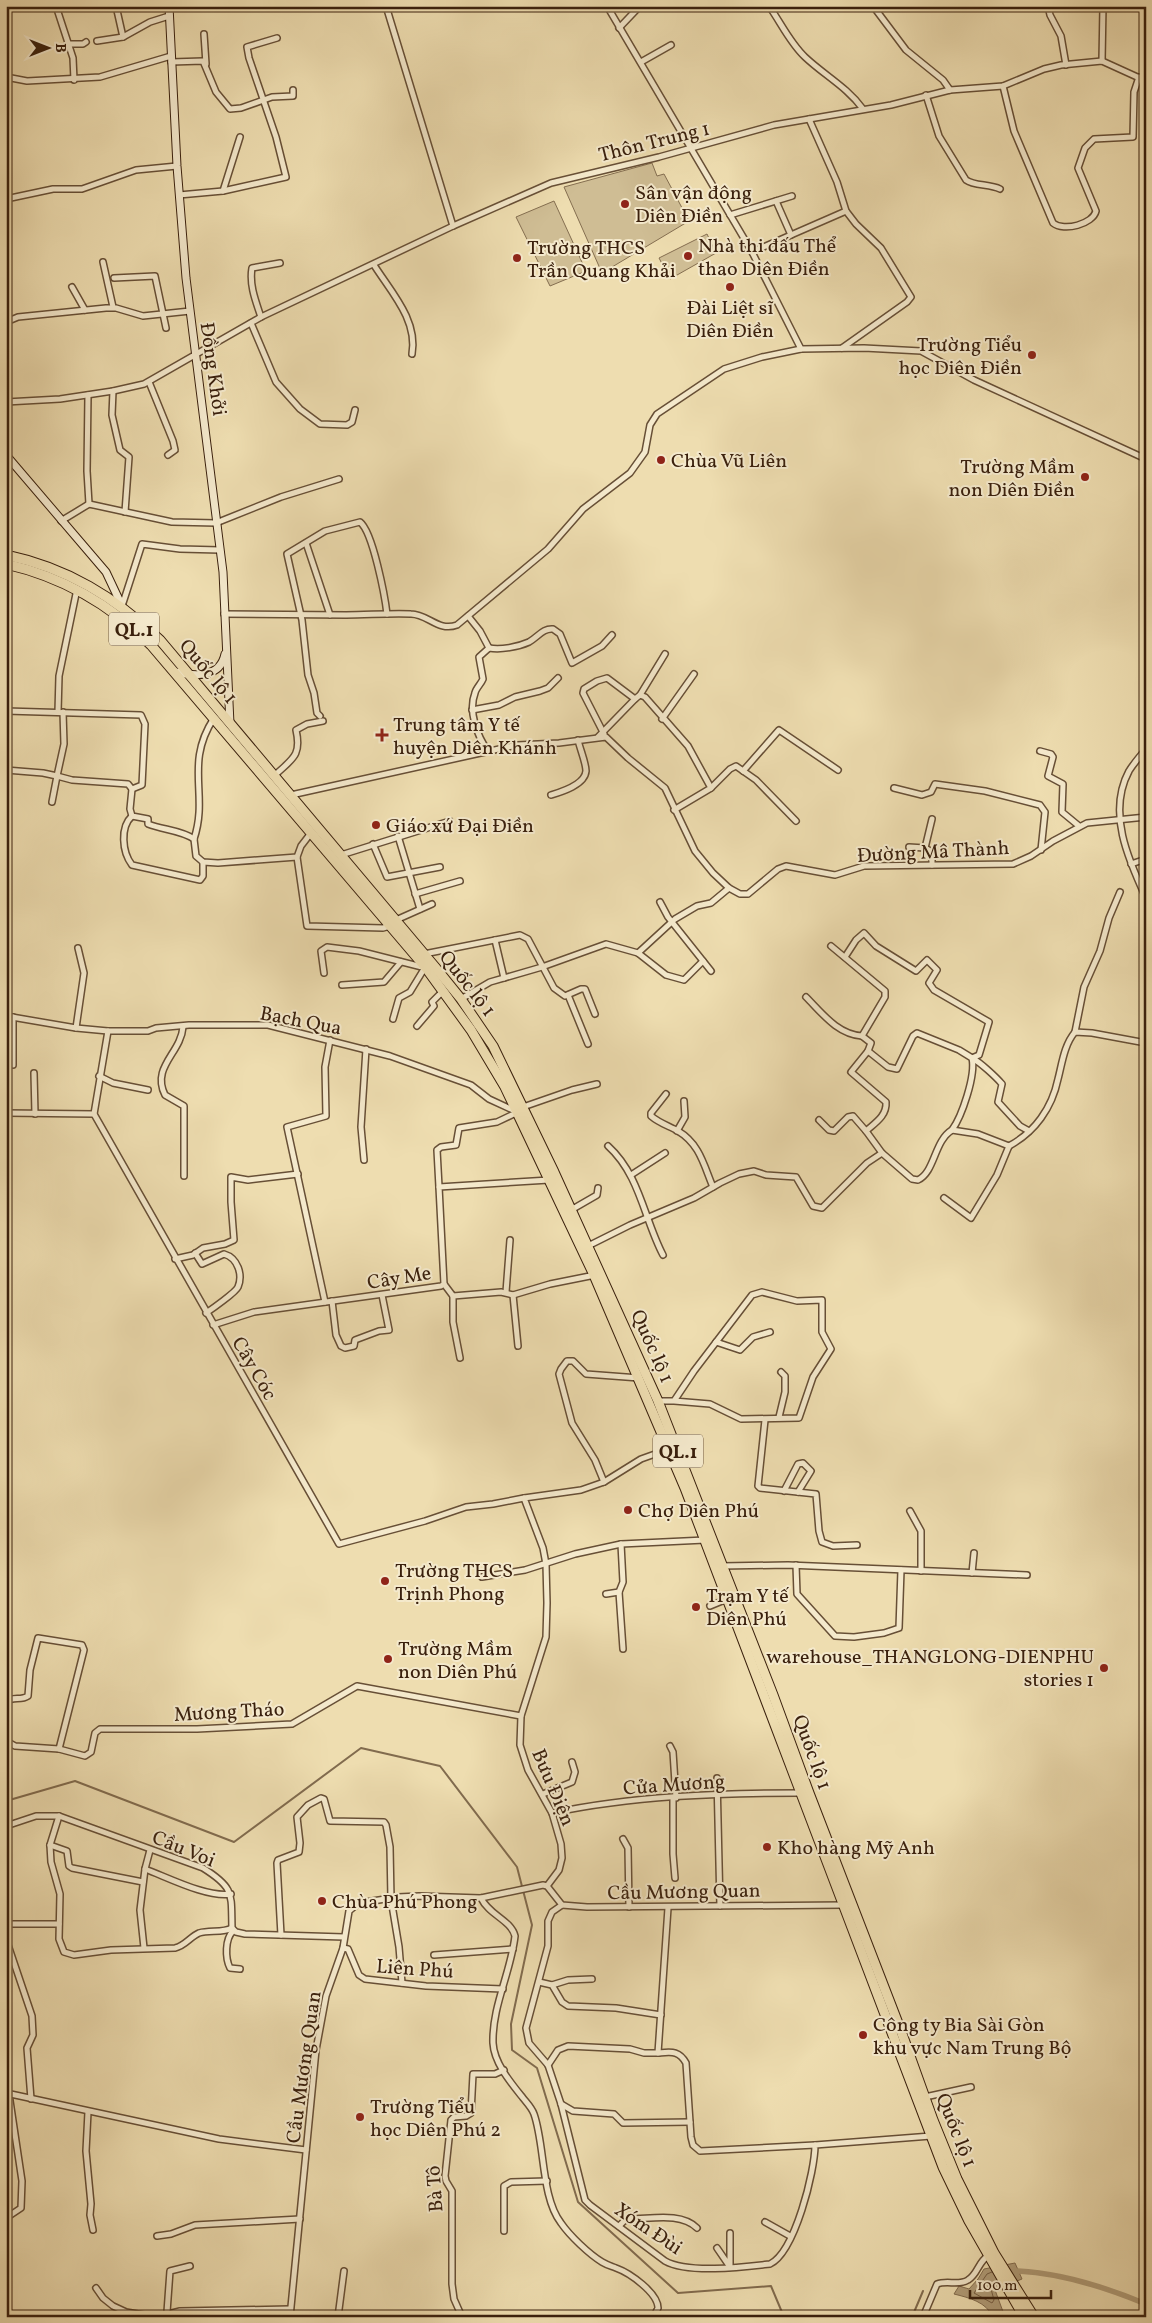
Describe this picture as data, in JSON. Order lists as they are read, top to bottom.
{
  "streets": {
    "highway": ["QL.1", "Quốc lộ 1"],
    "main road": ["Đồng Khởi"],
    "street": [
      "Thôn Trung 1",
      "Đường Mâ Thành",
      "Bạch Qua",
      "Cây Me",
      "Cây Cóc",
      "Mương Tháo",
      "Cửa Mương",
      "Bưu Điện",
      "Cầu Voi",
      "Cầu Mương Quan",
      "Liên Phú",
      "Bà Tô",
      "Xóm Đùi"
    ]
  },
  "crossings": [
    ["Thôn Trung 1", "Đồng Khởi"],
    ["Đồng Khởi", "Quốc lộ 1"],
    ["Quốc lộ 1", "Bạch Qua"],
    ["Quốc lộ 1", "Cây Me"],
    ["Quốc lộ 1", "Cửa Mương"],
    ["Quốc lộ 1", "Cầu Mương Quan"],
    ["Bạch Qua", "Cây Me"],
    ["Cây Me", "Cây Cóc"],
    ["Cây Cóc", "Bưu Điện"],
    ["Mương Tháo", "Bưu Điện"],
    ["Cửa Mương", "Bưu Điện"],
    ["Bưu Điện", "Cầu Mương Quan"],
    ["Cầu Mương Quan", "Liên Phú"],
    ["Cầu Mương Quan", "Xóm Đùi"]
  ],
  "places": {
    "other": [
      "Sân vận động Diên Điền",
      "Nhà thi đấu Thể thao Diên Điền",
      "Trường THCS Trần Quang Khải",
      "Đài Liệt sĩ Diên Điền",
      "Trường Tiểu học Diên Điền",
      "Chùa Vũ Liên",
      "Trường Mầm non Diên Điền",
      "Giáo xứ Đại Điền",
      "Chợ Diên Phú",
      "Trường THCS Trịnh Phong",
      "Trạm Y tế Diên Phú",
      "Trường Mầm non Diên Phú",
      "warehouse_THANGLONG-DIENPHU stories 1",
      "Kho hàng Mỹ Anh",
      "Chùa Phú Phong",
      "Công ty Bia Sài Gòn khu vực Nam Trung Bộ",
      "Trường Tiểu học Diên Phú 2"
    ],
    "health": ["Trung tâm Y tế huyện Diên Khánh"]
  },
  "scale_bar": "100 m",
  "north": "right"
}
